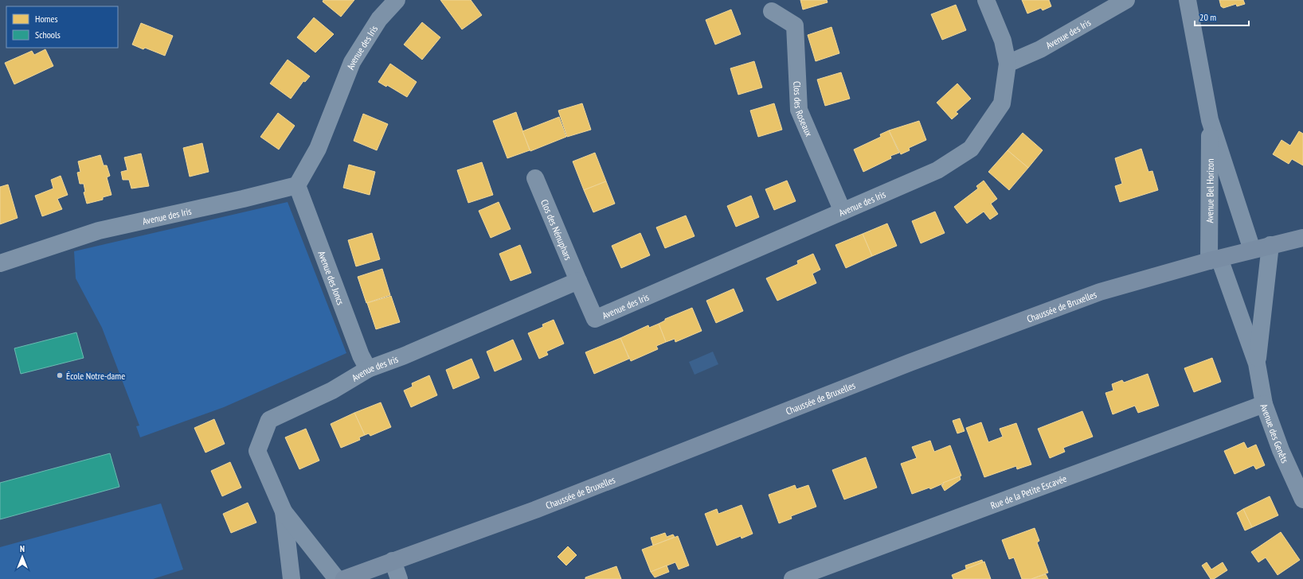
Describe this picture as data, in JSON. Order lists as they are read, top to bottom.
{
  "streets": {
    "main road": ["Chaussée de Bruxelles"],
    "street": [
      "Avenue des Iris",
      "Clos des Roseaux",
      "Avenue Bel Horizon",
      "Clos des Nénuphars",
      "Avenue des Joncs",
      "Avenue des Genêts",
      "Rue de la Petite Escavée"
    ]
  },
  "crossings": [
    ["Avenue des Iris", "Clos des Roseaux"],
    ["Avenue des Iris", "Clos des Nénuphars"],
    ["Avenue des Iris", "Avenue des Joncs"],
    ["Avenue Bel Horizon", "Chaussée de Bruxelles"],
    ["Avenue Bel Horizon", "Avenue des Genêts"],
    ["Chaussée de Bruxelles", "Avenue des Genêts"],
    ["Avenue des Genêts", "Rue de la Petite Escavée"]
  ],
  "places": ["École Notre-dame"],
  "legend": ["Homes", "Schools"],
  "scale_bar": "20 m",
  "north": "top"
}
